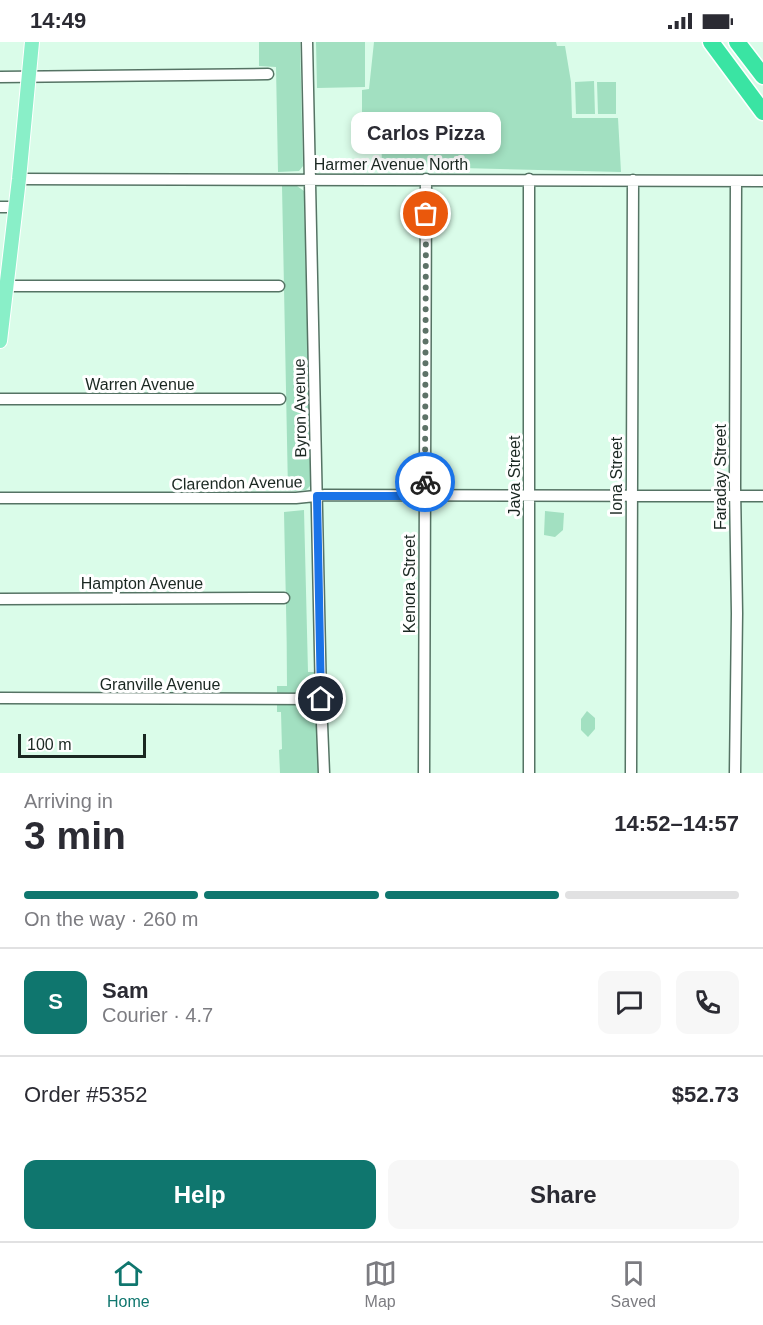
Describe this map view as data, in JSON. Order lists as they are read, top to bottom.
{
  "streets": {
    "street": [
      "Harmer Avenue North",
      "Warren Avenue",
      "Byron Avenue",
      "Java Street",
      "Iona Street",
      "Faraday Street",
      "Clarendon Avenue",
      "Hampton Avenue",
      "Kenora Street",
      "Granville Avenue"
    ]
  },
  "crossings": [
    ["Harmer Avenue North", "Byron Avenue"],
    ["Harmer Avenue North", "Java Street"],
    ["Harmer Avenue North", "Iona Street"],
    ["Harmer Avenue North", "Faraday Street"],
    ["Harmer Avenue North", "Kenora Street"],
    ["Byron Avenue", "Clarendon Avenue"],
    ["Byron Avenue", "Granville Avenue"],
    ["Java Street", "Clarendon Avenue"],
    ["Iona Street", "Clarendon Avenue"],
    ["Faraday Street", "Clarendon Avenue"],
    ["Clarendon Avenue", "Kenora Street"]
  ],
  "places": ["Carlos Pizza"],
  "scale_bar": "100 m",
  "page": {
    "status": "14:49",
    "bubble": "Carlos Pizza",
    "scale": "100 m",
    "heading": ["3 min", "Arriving in", "14:52–14:57"],
    "panel": [
      "Sam",
      "Courier · 4.7",
      "Order #5352",
      "$52.73"
    ],
    "bar": "On the way · 260 m",
    "round": "S",
    "buttons": ["Help", "Share"],
    "tabs": ["Home", "Map", "Saved"]
  }
}
